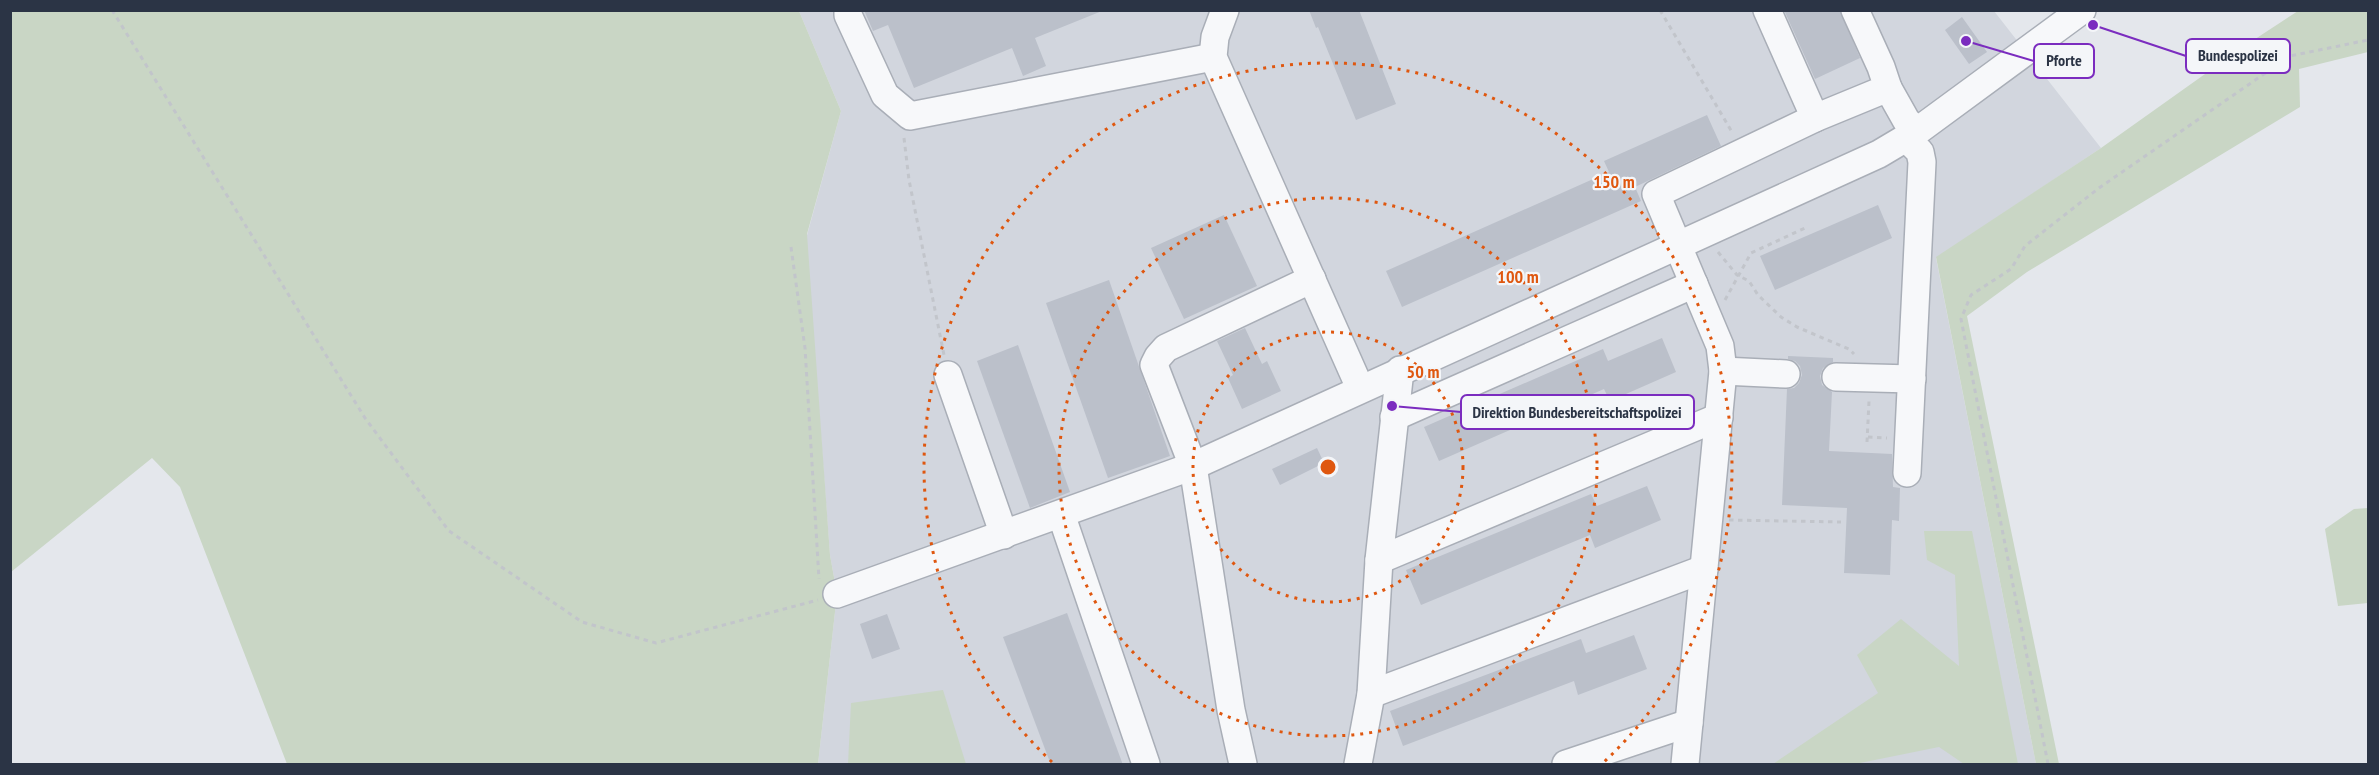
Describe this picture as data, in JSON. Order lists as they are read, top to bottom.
{
  "places": ["Bundespolizei", "Pforte", "Direktion Bundesbereitschaftspolizei"],
  "rings": ["150 m", "100 m", "50 m"]
}
